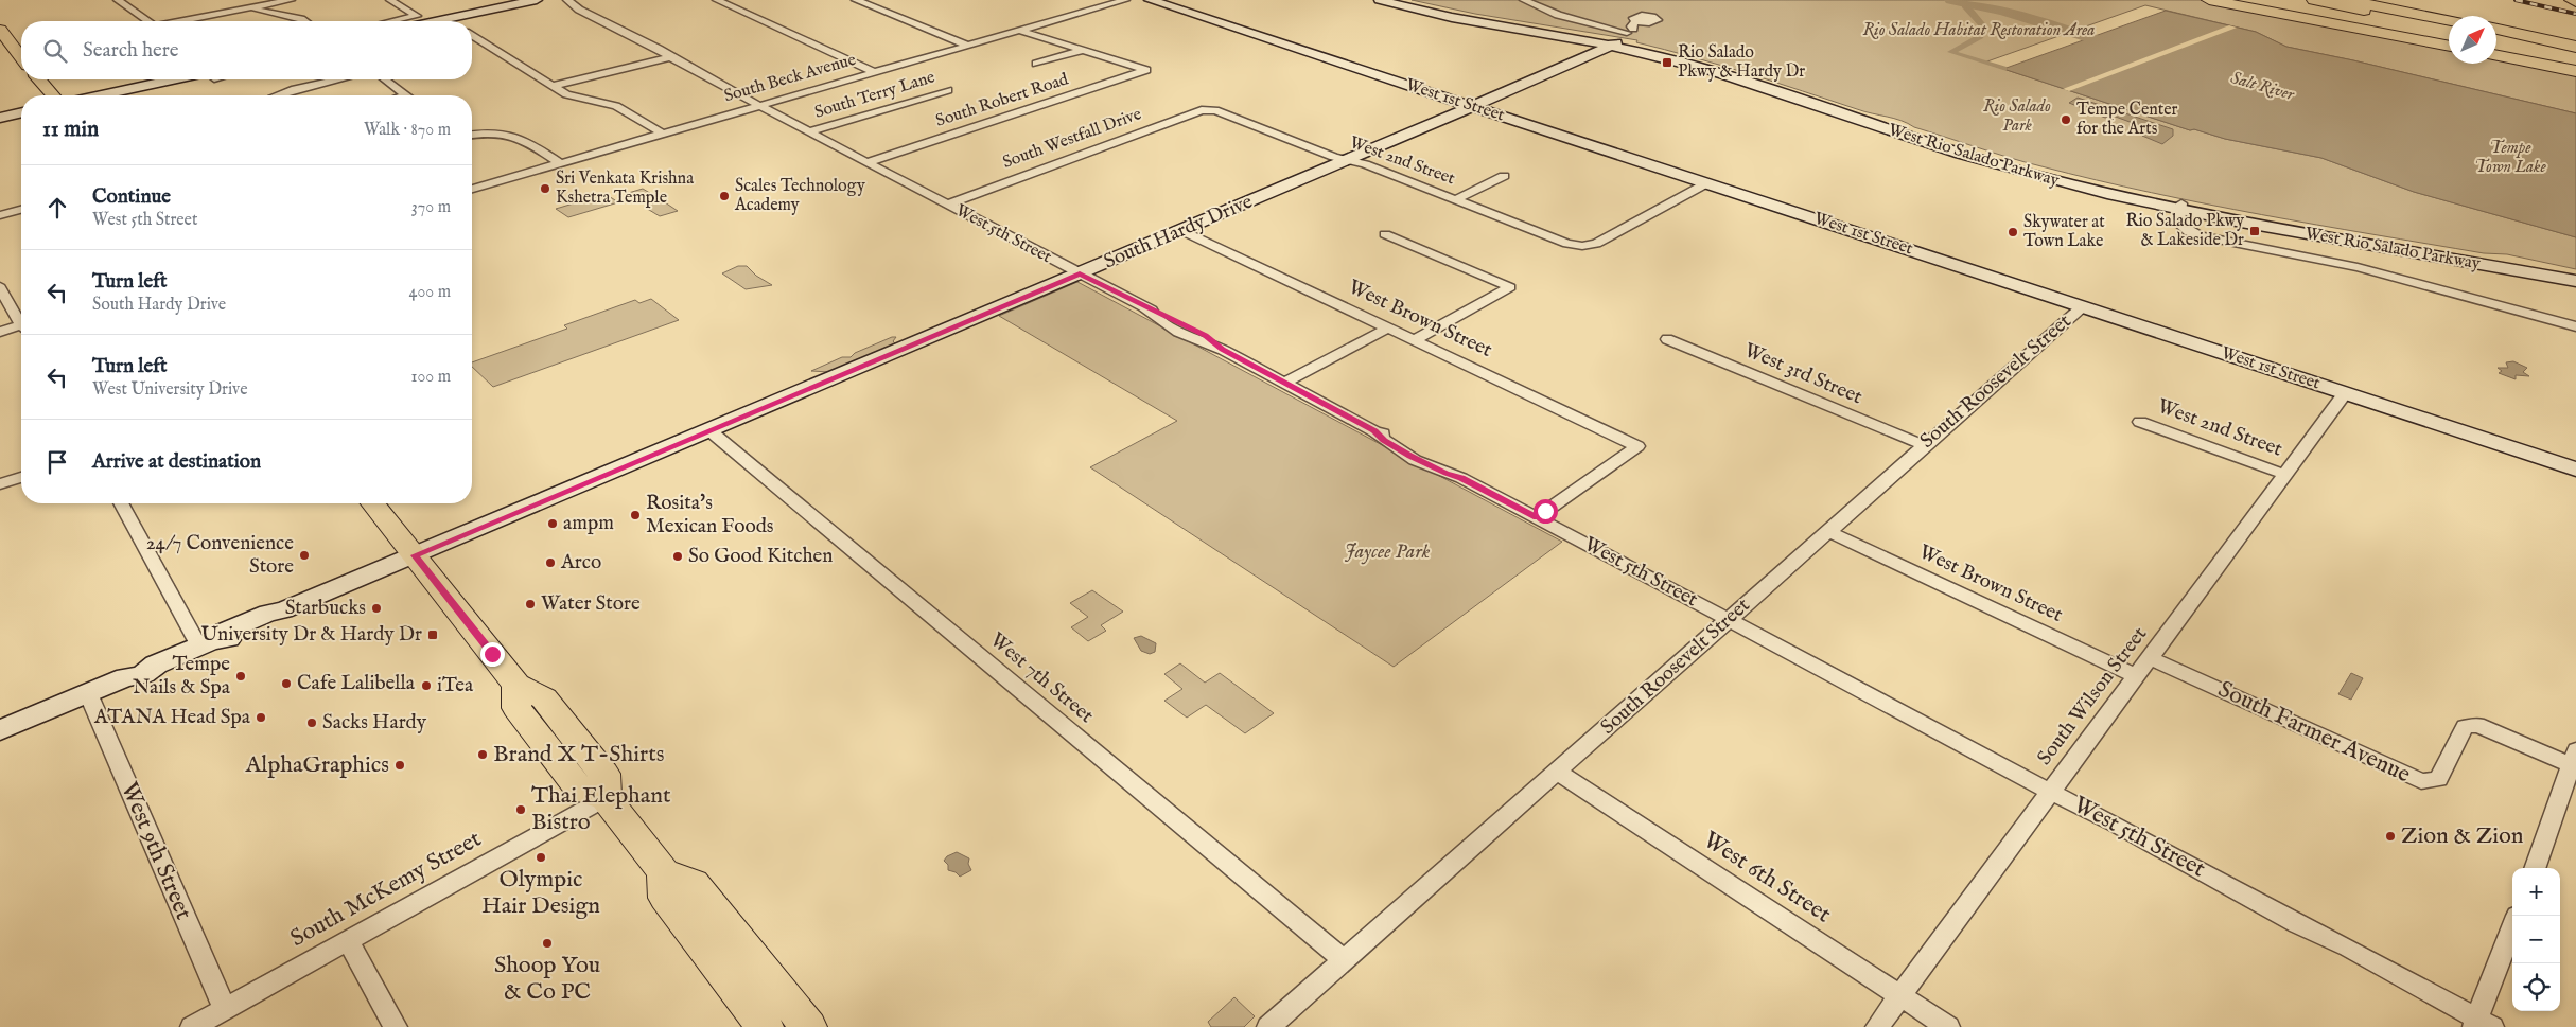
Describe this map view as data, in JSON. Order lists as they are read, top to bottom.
{
  "streets": {
    "street": [
      "South Beck Avenue",
      "South Terry Lane",
      "South Robert Road",
      "West 1st Street",
      "South Westfall Drive",
      "West Rio Salado Parkway",
      "West 2nd Street",
      "South Hardy Drive",
      "West 5th Street",
      "West Brown Street",
      "West 3rd Street",
      "South Roosevelt Street",
      "West 7th Street",
      "South Wilson Street",
      "South Farmer Avenue",
      "West 9th Street",
      "West 6th Street",
      "South McKemy Street"
    ]
  },
  "crossings": [
    ["South Beck Avenue", "West 5th Street"],
    ["South Terry Lane", "West 5th Street"],
    ["South Robert Road", "West 5th Street"],
    ["West 1st Street", "West 2nd Street"],
    ["West 1st Street", "South Hardy Drive"],
    ["West 1st Street", "South Roosevelt Street"],
    ["West 1st Street", "South Wilson Street"],
    ["South Westfall Drive", "West 2nd Street"],
    ["South Westfall Drive", "West 5th Street"],
    ["West Rio Salado Parkway", "South Hardy Drive"],
    ["West 2nd Street", "South Hardy Drive"],
    ["West 2nd Street", "South Wilson Street"],
    ["South Hardy Drive", "West 5th Street"],
    ["South Hardy Drive", "West Brown Street"],
    ["South Hardy Drive", "West 7th Street"],
    ["South Hardy Drive", "West 9th Street"],
    ["West 5th Street", "West Brown Street"],
    ["West 5th Street", "South Roosevelt Street"],
    ["West 5th Street", "South Wilson Street"],
    ["West Brown Street", "South Roosevelt Street"],
    ["West Brown Street", "South Wilson Street"],
    ["West 3rd Street", "South Roosevelt Street"],
    ["South Roosevelt Street", "West 7th Street"],
    ["South Roosevelt Street", "West 6th Street"],
    ["South Wilson Street", "South Farmer Avenue"],
    ["South Wilson Street", "West 6th Street"],
    ["West 9th Street", "South McKemy Street"]
  ],
  "water": ["Salt River", "Tempe Town Lake"],
  "parks": ["Rio Salado Habitat Restoration Area", "Rio Salado Park", "Jaycee Park"],
  "places": {
    "transit": ["Rio Salado Pkwy & Hardy Dr", "Rio Salado Pkwy & Lakeside Dr", "University Dr & Hardy Dr"],
    "other": [
      "Tempe Center for the Arts",
      "Sri Venkata Krishna Kshetra Temple",
      "Scales Technology Academy",
      "Skywater at Town Lake",
      "Rosita's Mexican Foods",
      "ampm",
      "24/7 Convenience Store",
      "So Good Kitchen",
      "Arco",
      "Water Store",
      "Starbucks",
      "Tempe Nails & Spa",
      "Cafe Lalibella",
      "iTea",
      "ATANA Head Spa",
      "Sacks Hardy",
      "Brand X T-Shirts",
      "AlphaGraphics",
      "Thai Elephant Bistro",
      "Zion & Zion",
      "Olympic Hair Design",
      "Shoop You & Co PC"
    ]
  },
  "north": "top right",
  "page": {
    "search": "Search here",
    "heading": ["11 min", "Walk · 870 m"],
    "list": [
      ["Continue", "West 5th Street", "370 m"],
      ["Turn left", "South Hardy Drive", "400 m"],
      ["Turn left", "West University Drive", "100 m"],
      "Arrive at destination"
    ],
    "map_buttons": ["+", "−"]
  }
}
